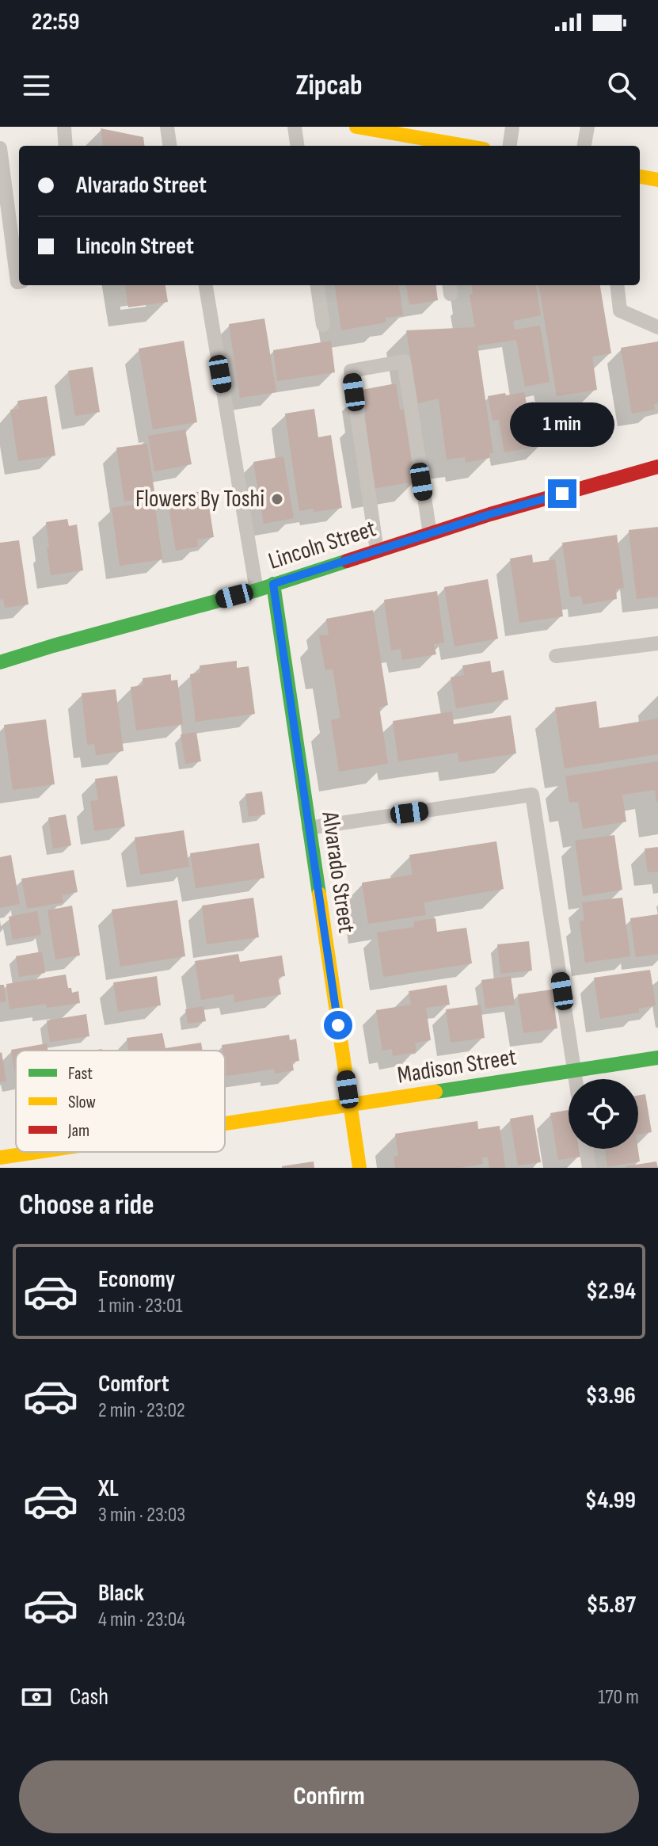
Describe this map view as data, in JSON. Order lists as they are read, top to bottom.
{
  "streets": {
    "street": ["Lincoln Street", "Alvarado Street", "Madison Street"]
  },
  "crossings": [
    ["Lincoln Street", "Alvarado Street"],
    ["Alvarado Street", "Madison Street"]
  ],
  "places": ["Flowers By Toshi"],
  "legend": ["Fast", "Slow", "Jam"],
  "page": {
    "status": "22:59",
    "header": "Zipcab",
    "banner": ["Alvarado Street", "Lincoln Street"],
    "bubble": "1 min",
    "heading": "Choose a ride",
    "list": [
      {
        "name": "Economy",
        "note": "1 min · 23:01",
        "value": "$2.94"
      },
      {
        "name": "Comfort",
        "note": "2 min · 23:02",
        "value": "$3.96"
      },
      {
        "name": "XL",
        "note": "3 min · 23:03",
        "value": "$4.99"
      },
      {
        "name": "Black",
        "note": "4 min · 23:04",
        "value": "$5.87"
      }
    ],
    "pay": ["Cash", "170 m"],
    "buttons": "Confirm"
  }
}
